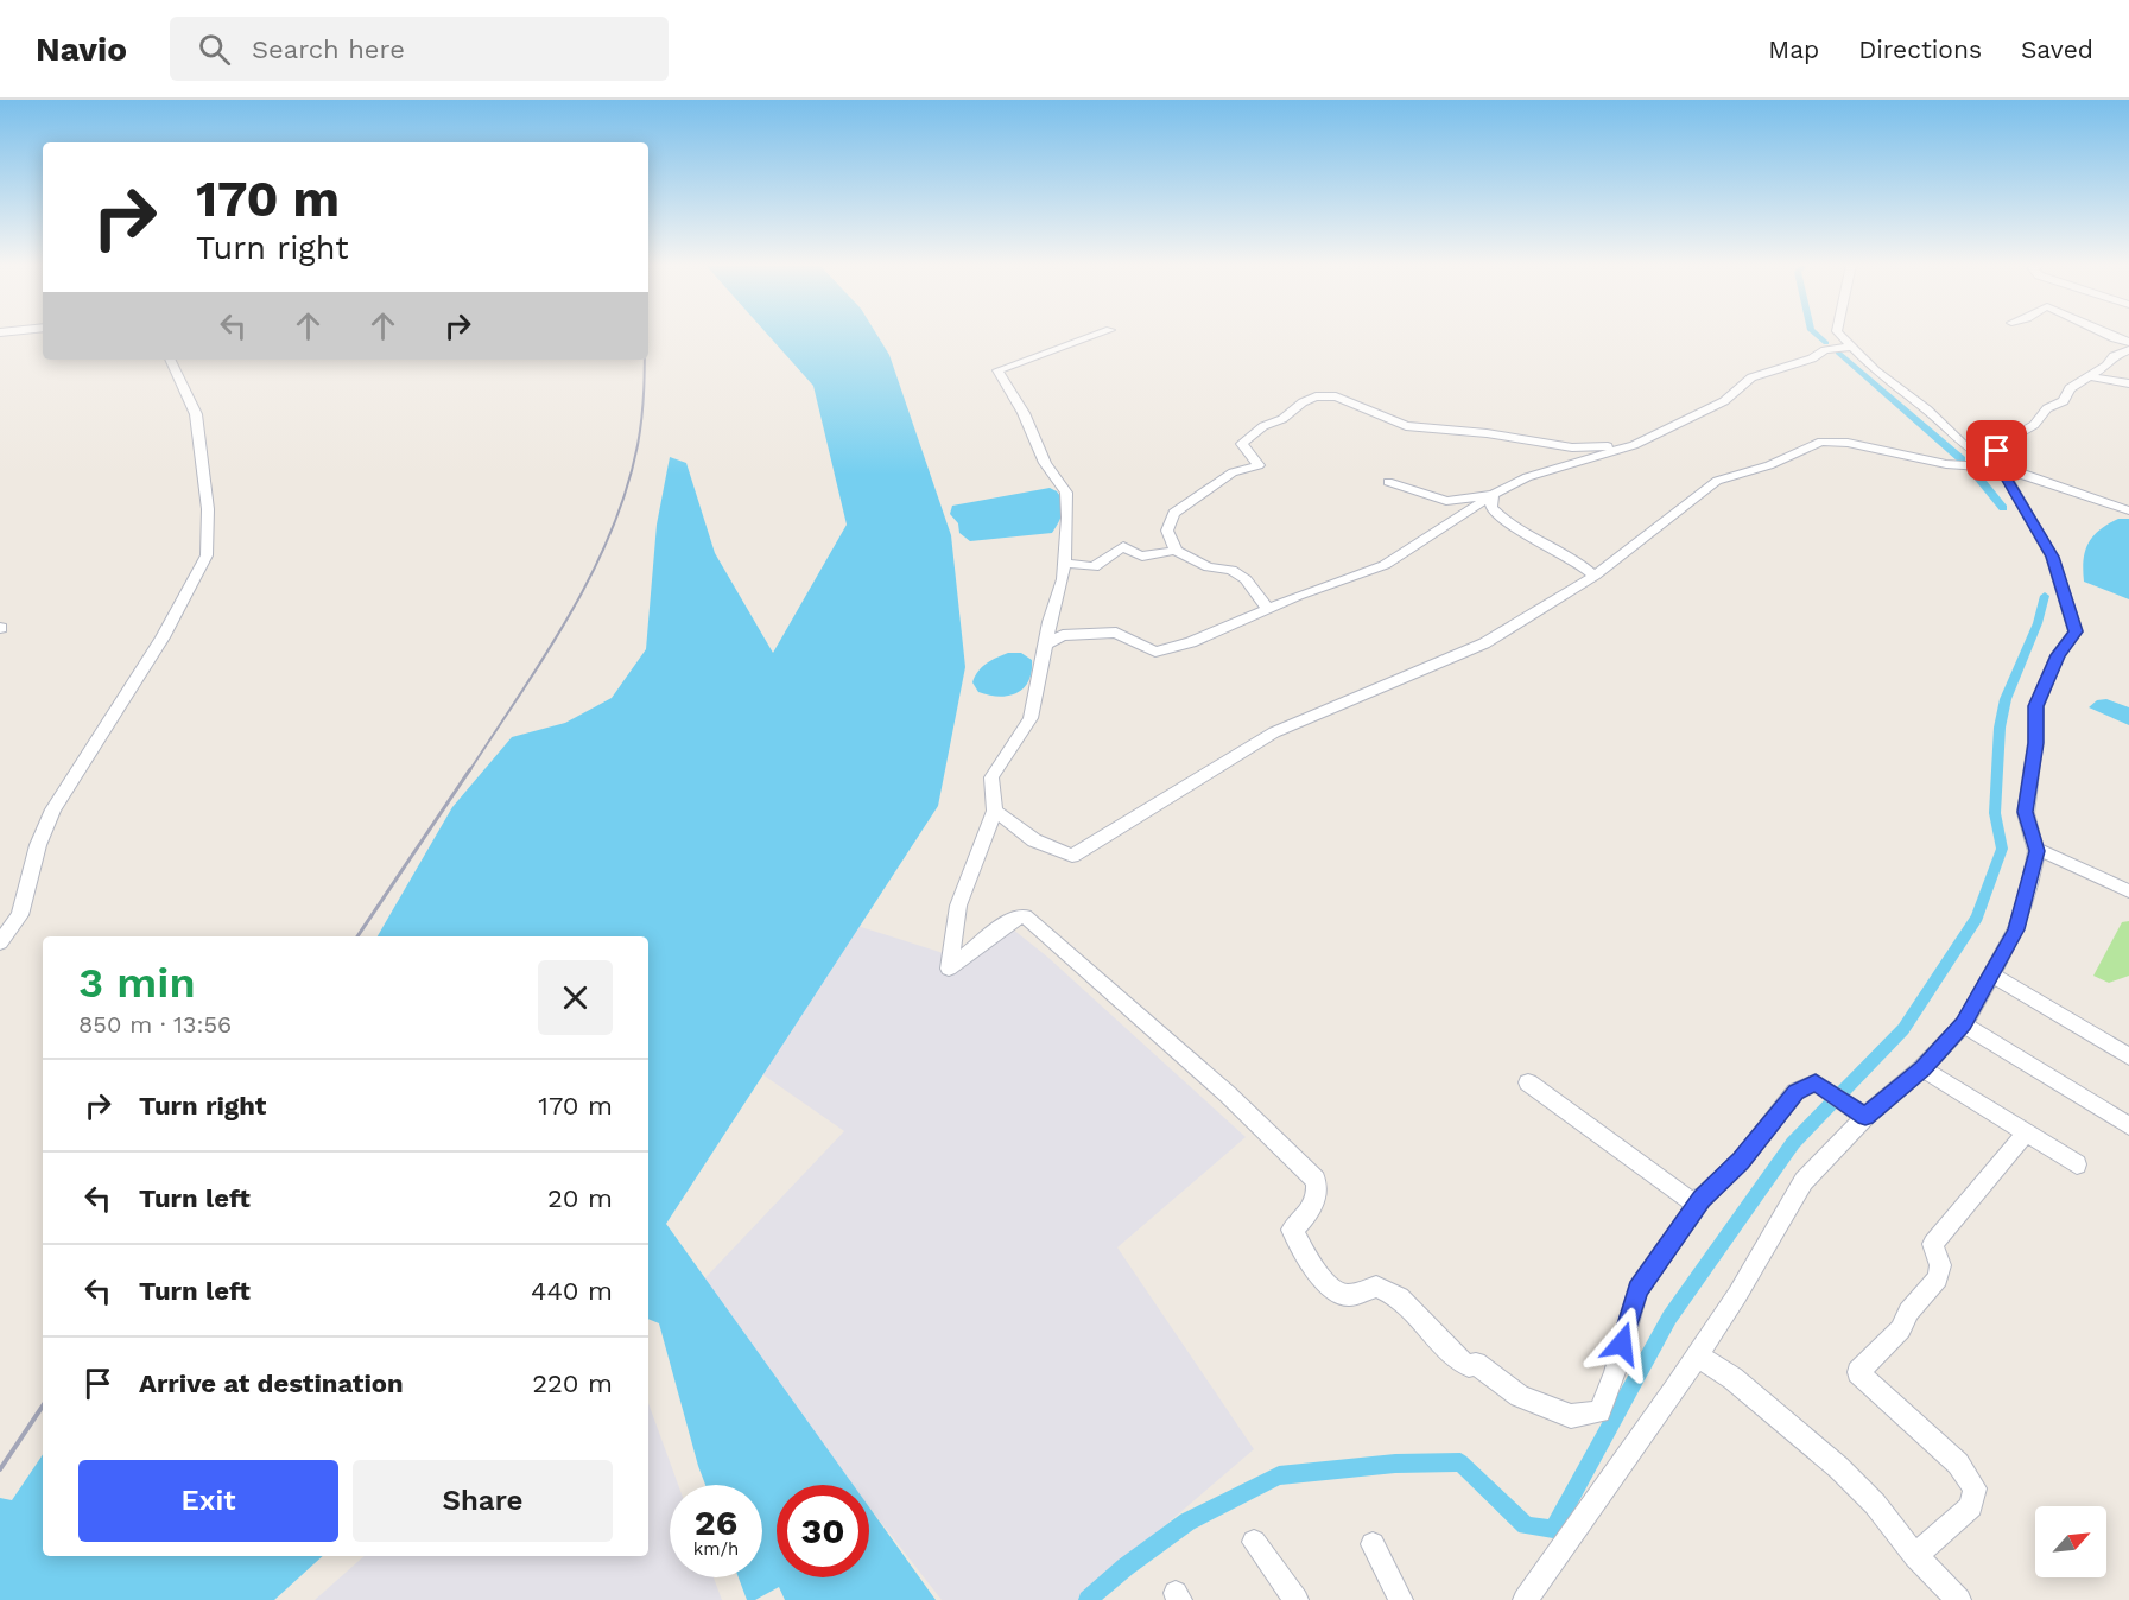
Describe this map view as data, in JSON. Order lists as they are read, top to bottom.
{
  "north": "top right",
  "page": {
    "header": "Navio",
    "search": "Search here",
    "nav": ["Map", "Directions", "Saved"],
    "turn": ["170 m", "Turn right"],
    "heading": ["3 min", "850 m · 13:56"],
    "list": [
      {
        "name": "Turn right",
        "value": "170 m"
      },
      {
        "name": "Turn left",
        "value": "20 m"
      },
      {
        "name": "Turn left",
        "value": "440 m"
      },
      {
        "name": "Arrive at destination",
        "value": "220 m"
      }
    ],
    "buttons": ["Exit", "Share"],
    "speed": "26 km/h",
    "limit": "30"
  }
}
